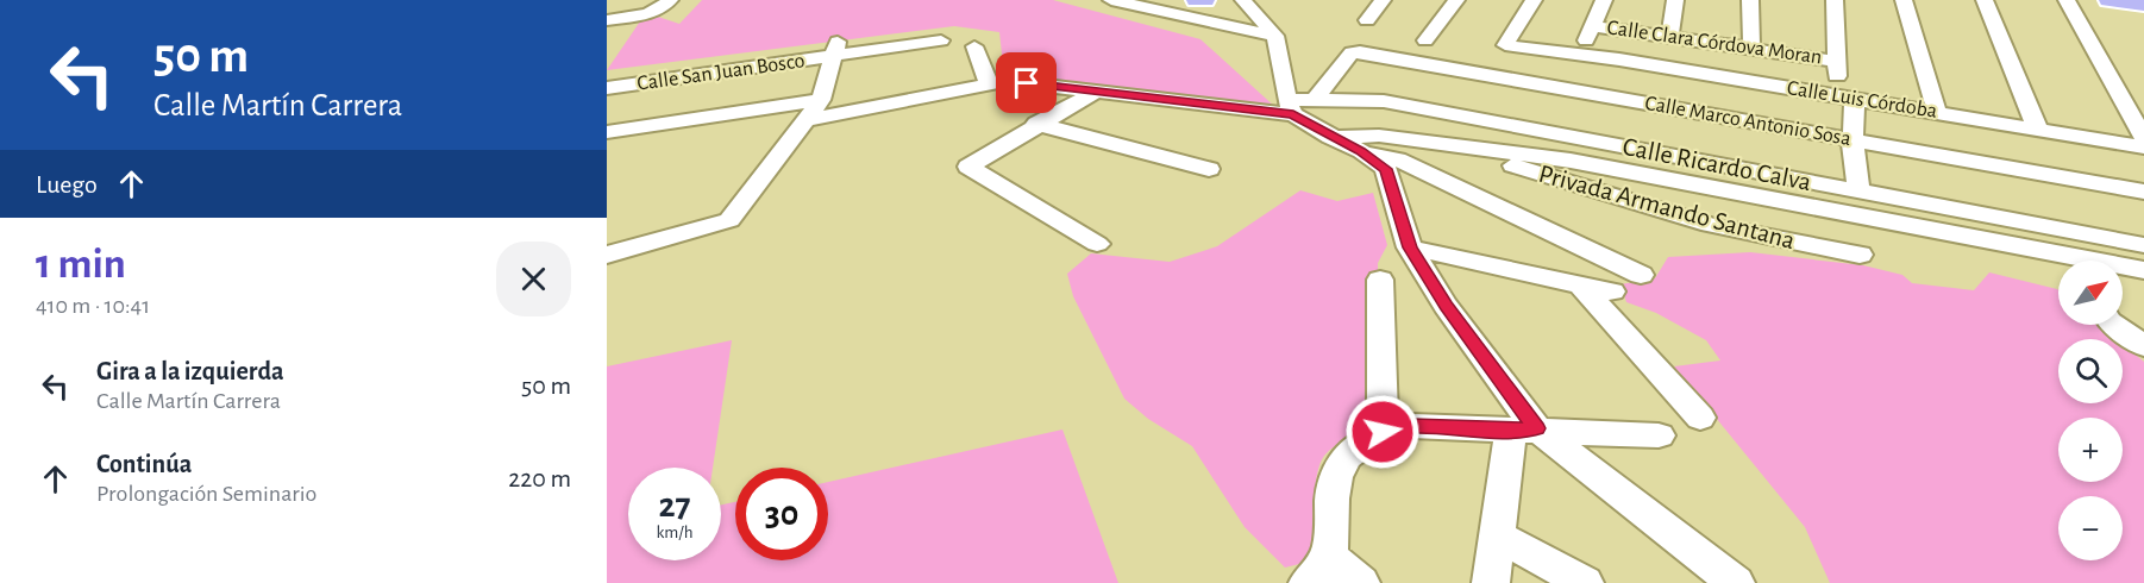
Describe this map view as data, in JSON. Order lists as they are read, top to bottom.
{
  "streets": {
    "street": [
      "Calle Clara Córdova Moran",
      "Calle San Juan Bosco",
      "Calle Luis Córdoba",
      "Calle Marco Antonio Sosa",
      "Calle Ricardo Calva",
      "Privada Armando Santana"
    ]
  },
  "crossings": [
    ["Calle Marco Antonio Sosa", "Calle Ricardo Calva"]
  ],
  "north": "top right",
  "page": {
    "turn": ["50 m", "Calle Martín Carrera"],
    "then": "Luego",
    "heading": ["1 min", "410 m · 10:41"],
    "map_buttons": ["+", "−"],
    "list": [
      {
        "name": "Gira a la izquierda",
        "note": "Calle Martín Carrera",
        "value": "50 m"
      },
      {
        "name": "Continúa",
        "note": "Prolongación Seminario",
        "value": "220 m"
      }
    ],
    "speed": "27 km/h",
    "limit": "30"
  }
}
